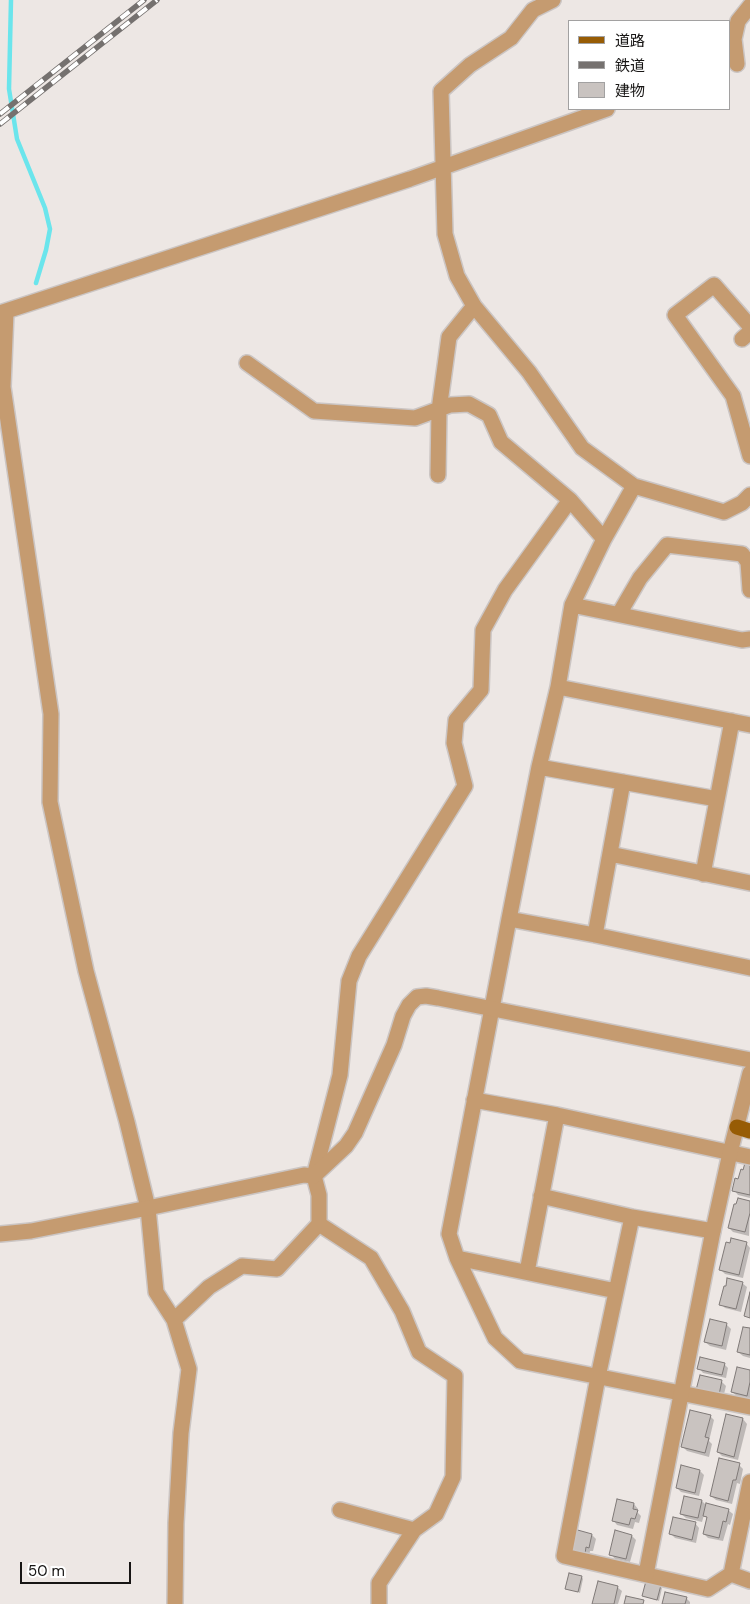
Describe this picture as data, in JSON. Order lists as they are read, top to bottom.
{
  "legend": ["道路", "鉄道", "建物"],
  "scale_bar": "50 m"
}
